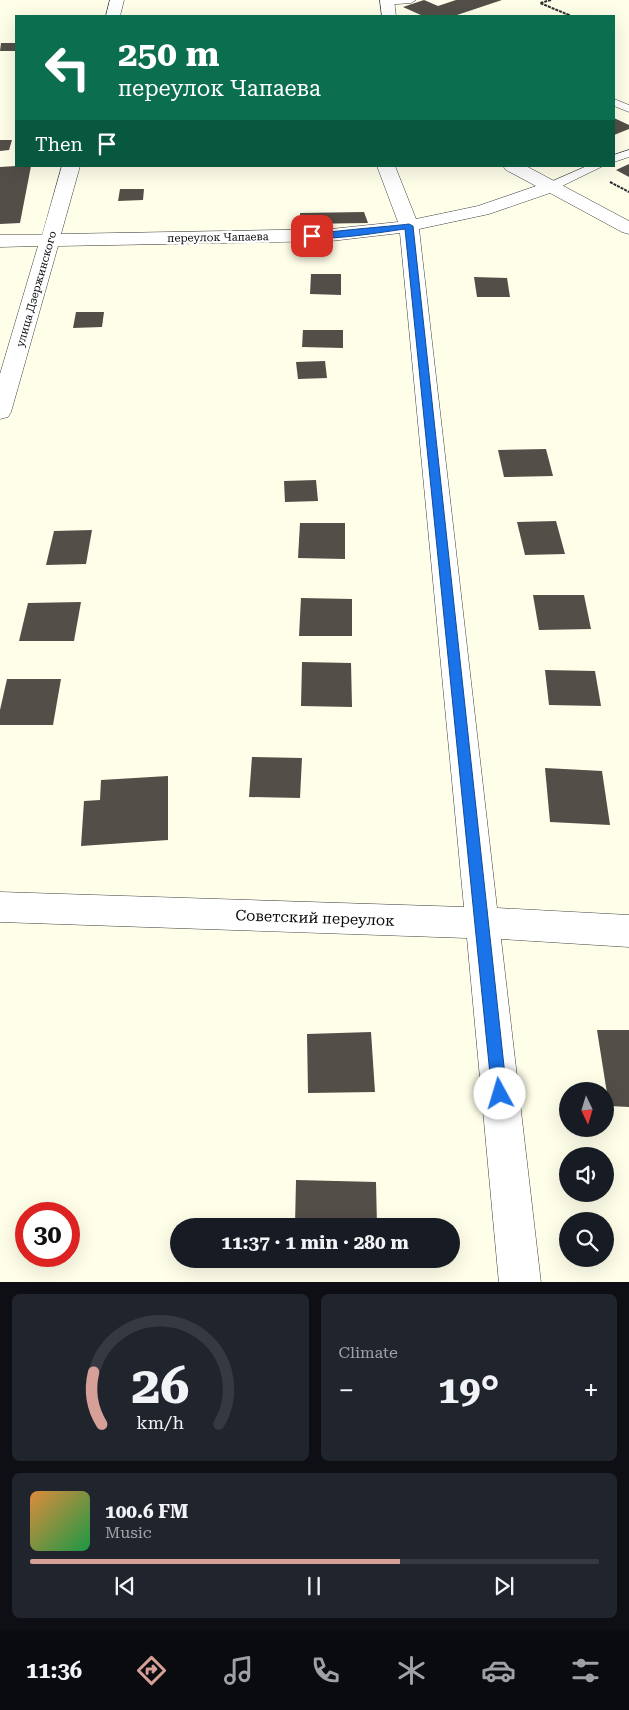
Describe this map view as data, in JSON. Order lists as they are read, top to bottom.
{
  "streets": {
    "street": ["переулок Чапаева", "улица Дзержинского", "Советский переулок"]
  },
  "crossings": [
    ["переулок Чапаева", "улица Дзержинского"]
  ],
  "north": "bottom",
  "page": {
    "turn": ["250 m", "переулок Чапаева"],
    "then": "Then",
    "limit": "30",
    "trip": "11:37 · 1 min · 280 m",
    "tile": "Climate",
    "heat": ["−", "19°", "+"],
    "song": ["100.6 FM", "Music"],
    "tabs": "11:36",
    "gauge": ["26", "km/h"]
  }
}
